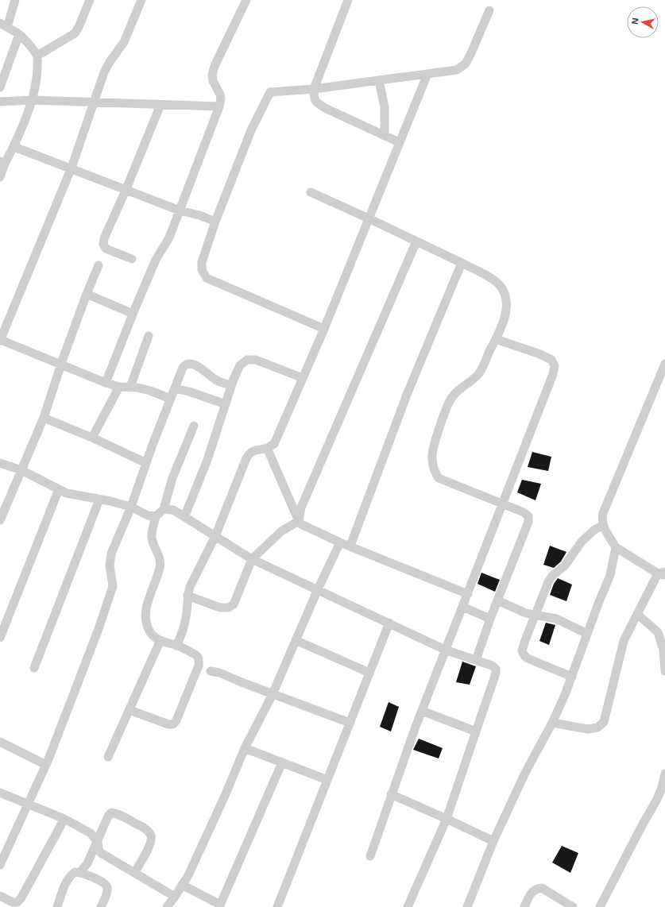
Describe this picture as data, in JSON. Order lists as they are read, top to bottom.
{
  "north": "left"
}
